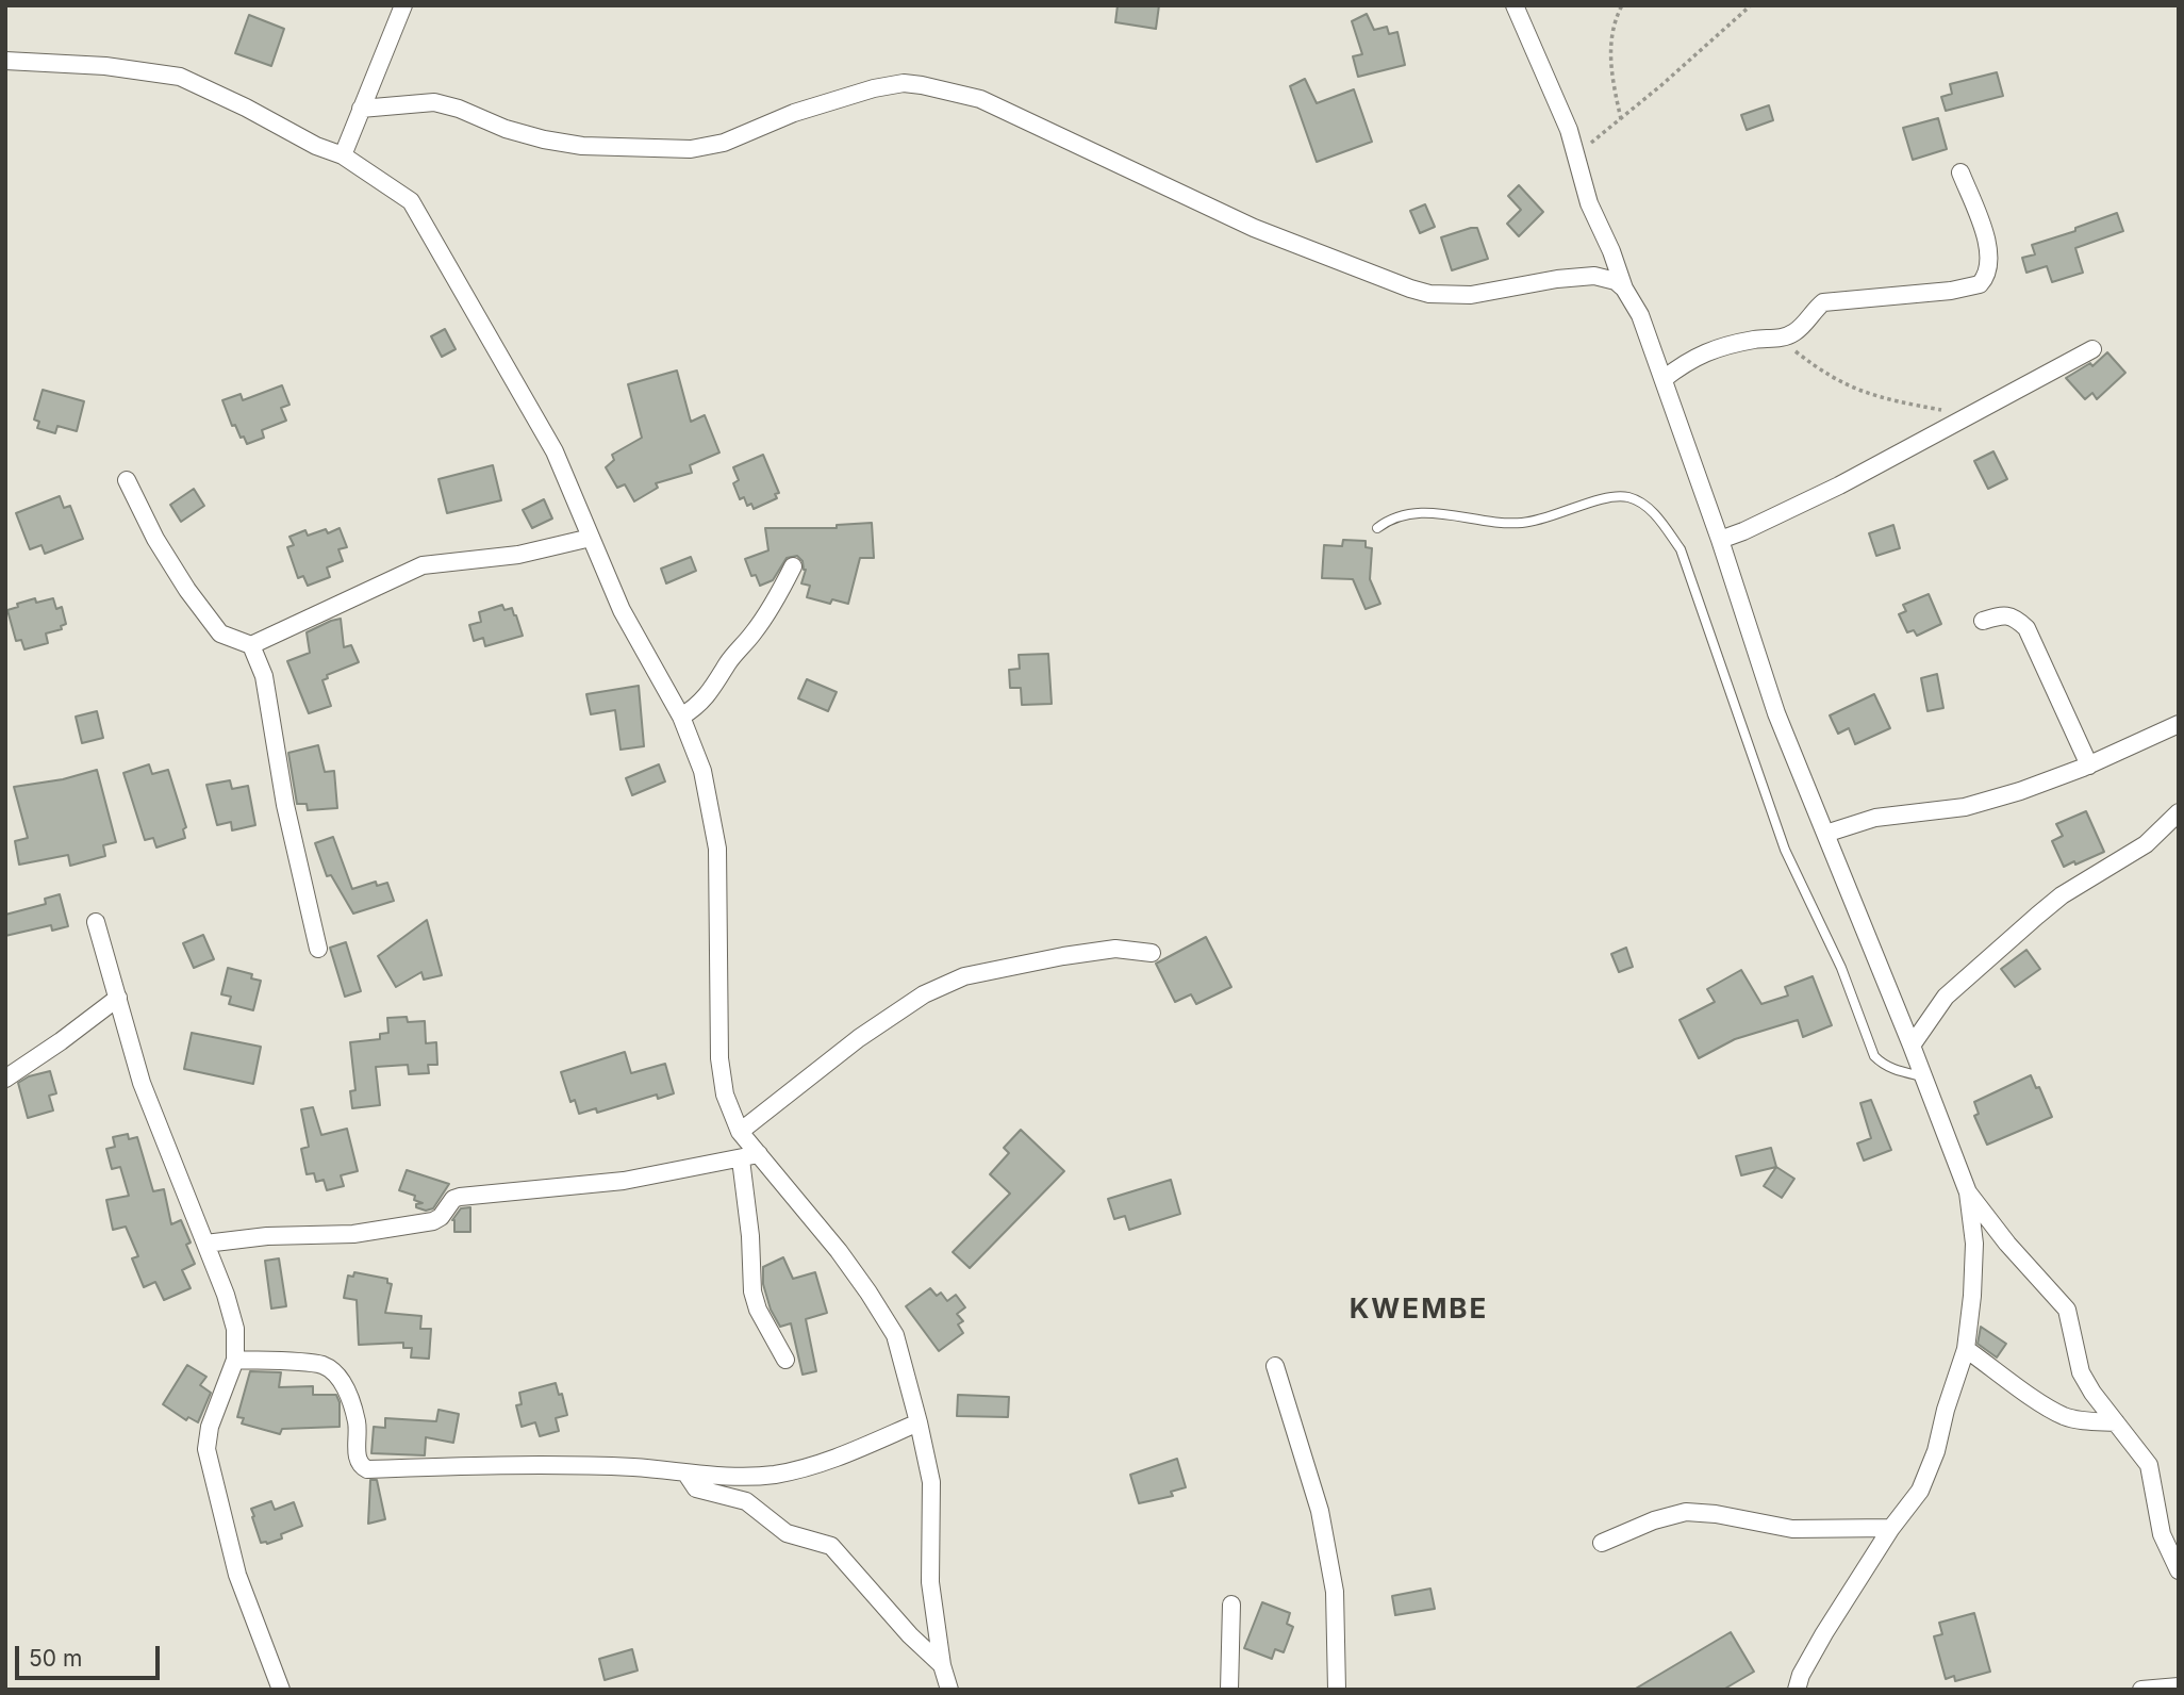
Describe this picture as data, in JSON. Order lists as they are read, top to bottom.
{
  "districts": ["KWEMBE"],
  "scale_bar": "50 m"
}
